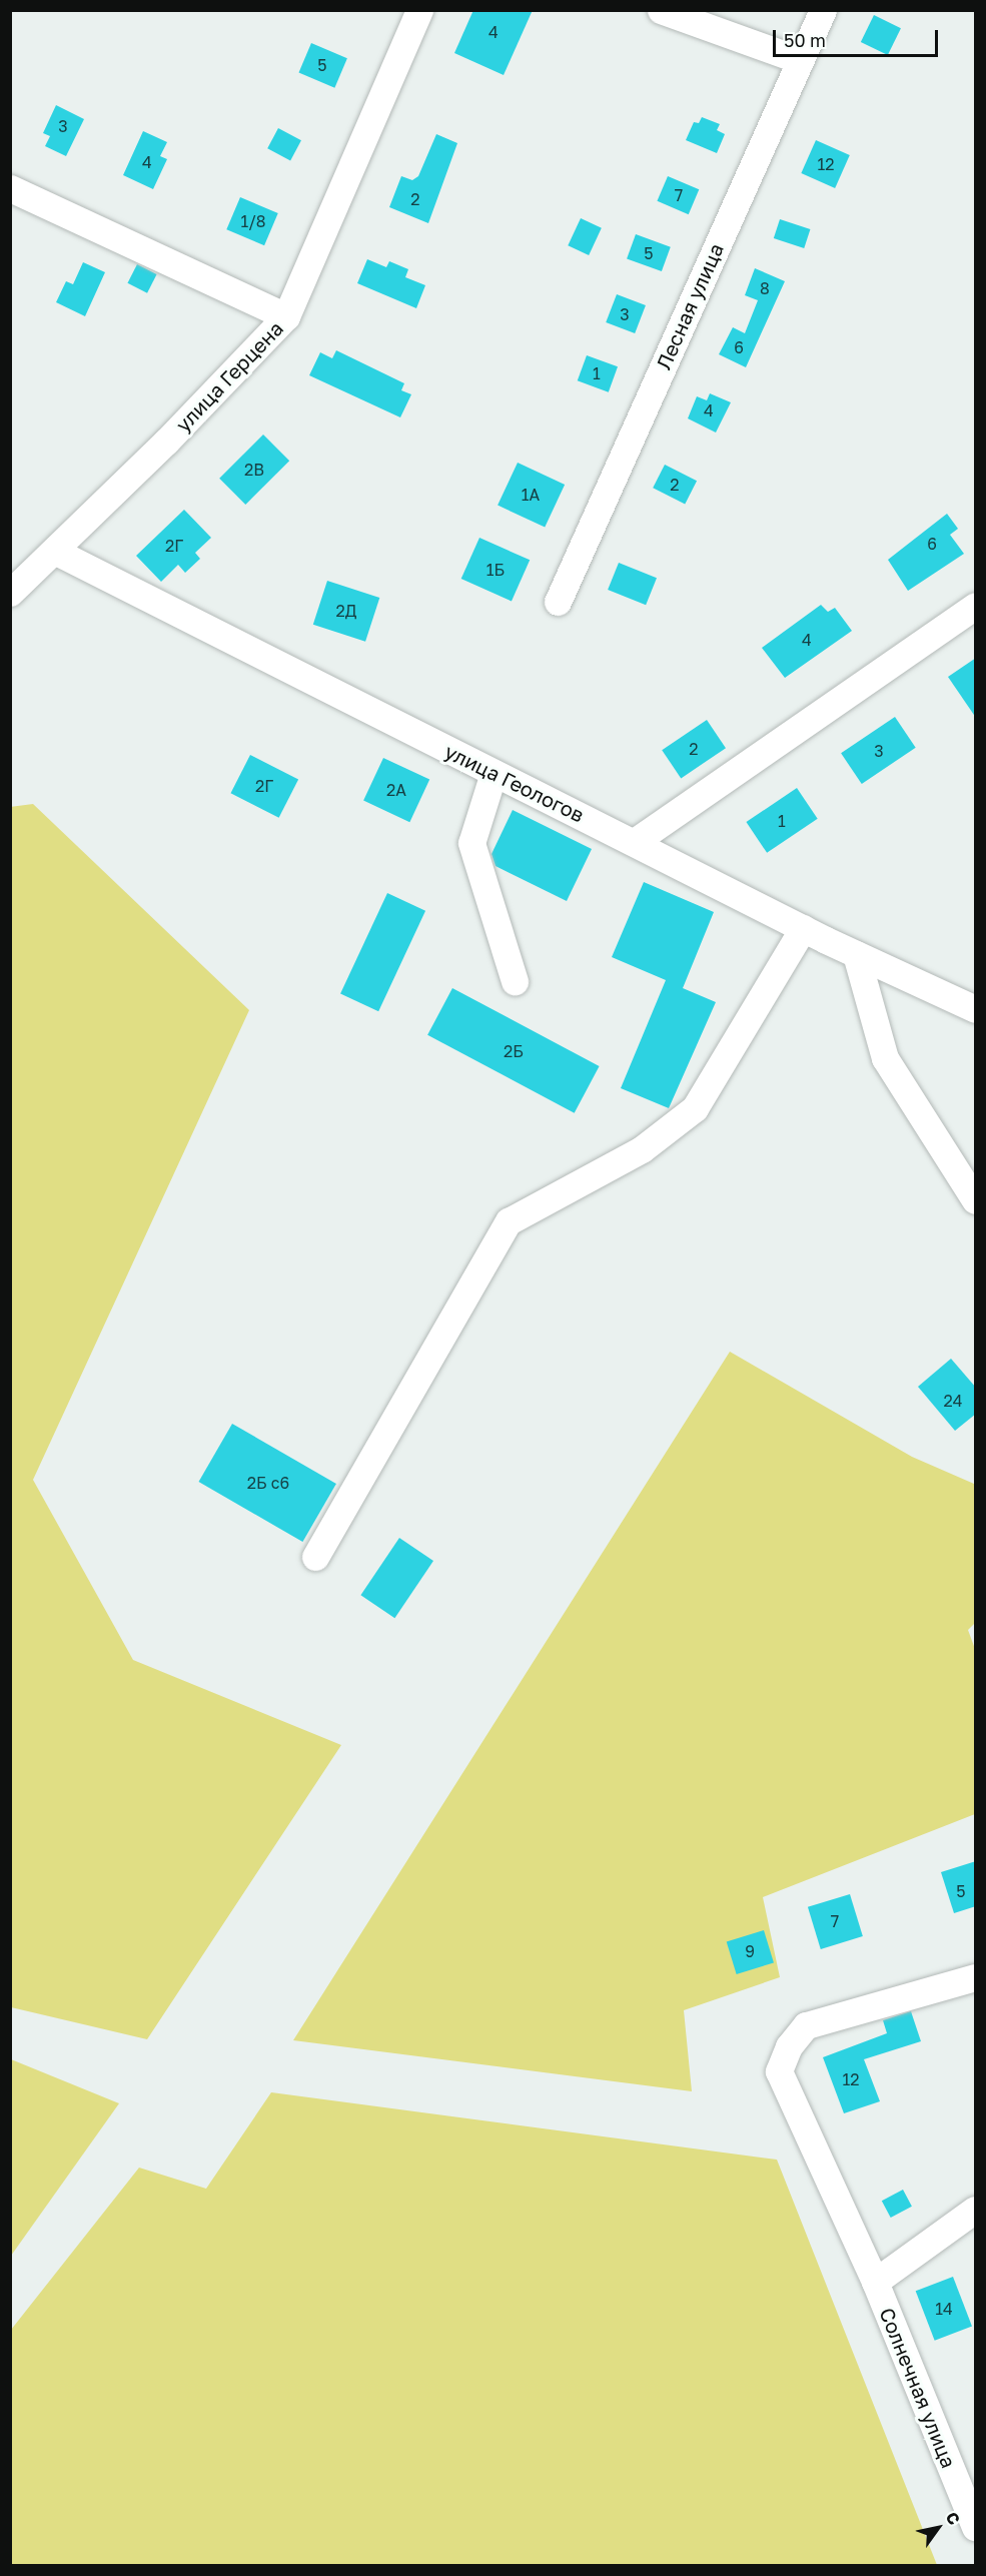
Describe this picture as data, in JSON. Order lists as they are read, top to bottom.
{
  "streets": {
    "street": [
      "Лесная улица",
      "улица Герцена",
      "улица Геологов",
      "Солнечная улица"
    ]
  },
  "crossings": [
    ["улица Герцена", "улица Геологов"]
  ],
  "house_numbers": [
    "4",
    "5",
    "3",
    "4",
    "12",
    "7",
    "2",
    "1/8",
    "5",
    "8",
    "3",
    "6",
    "1",
    "4",
    "2В",
    "2",
    "1А",
    "6",
    "2Г",
    "1Б",
    "2Д",
    "4",
    "2",
    "3",
    "2Г",
    "2А",
    "1",
    "2Б",
    "24",
    "2Б с6",
    "5",
    "7",
    "9",
    "12",
    "14"
  ],
  "scale_bar": "50 m",
  "north": "top right"
}
